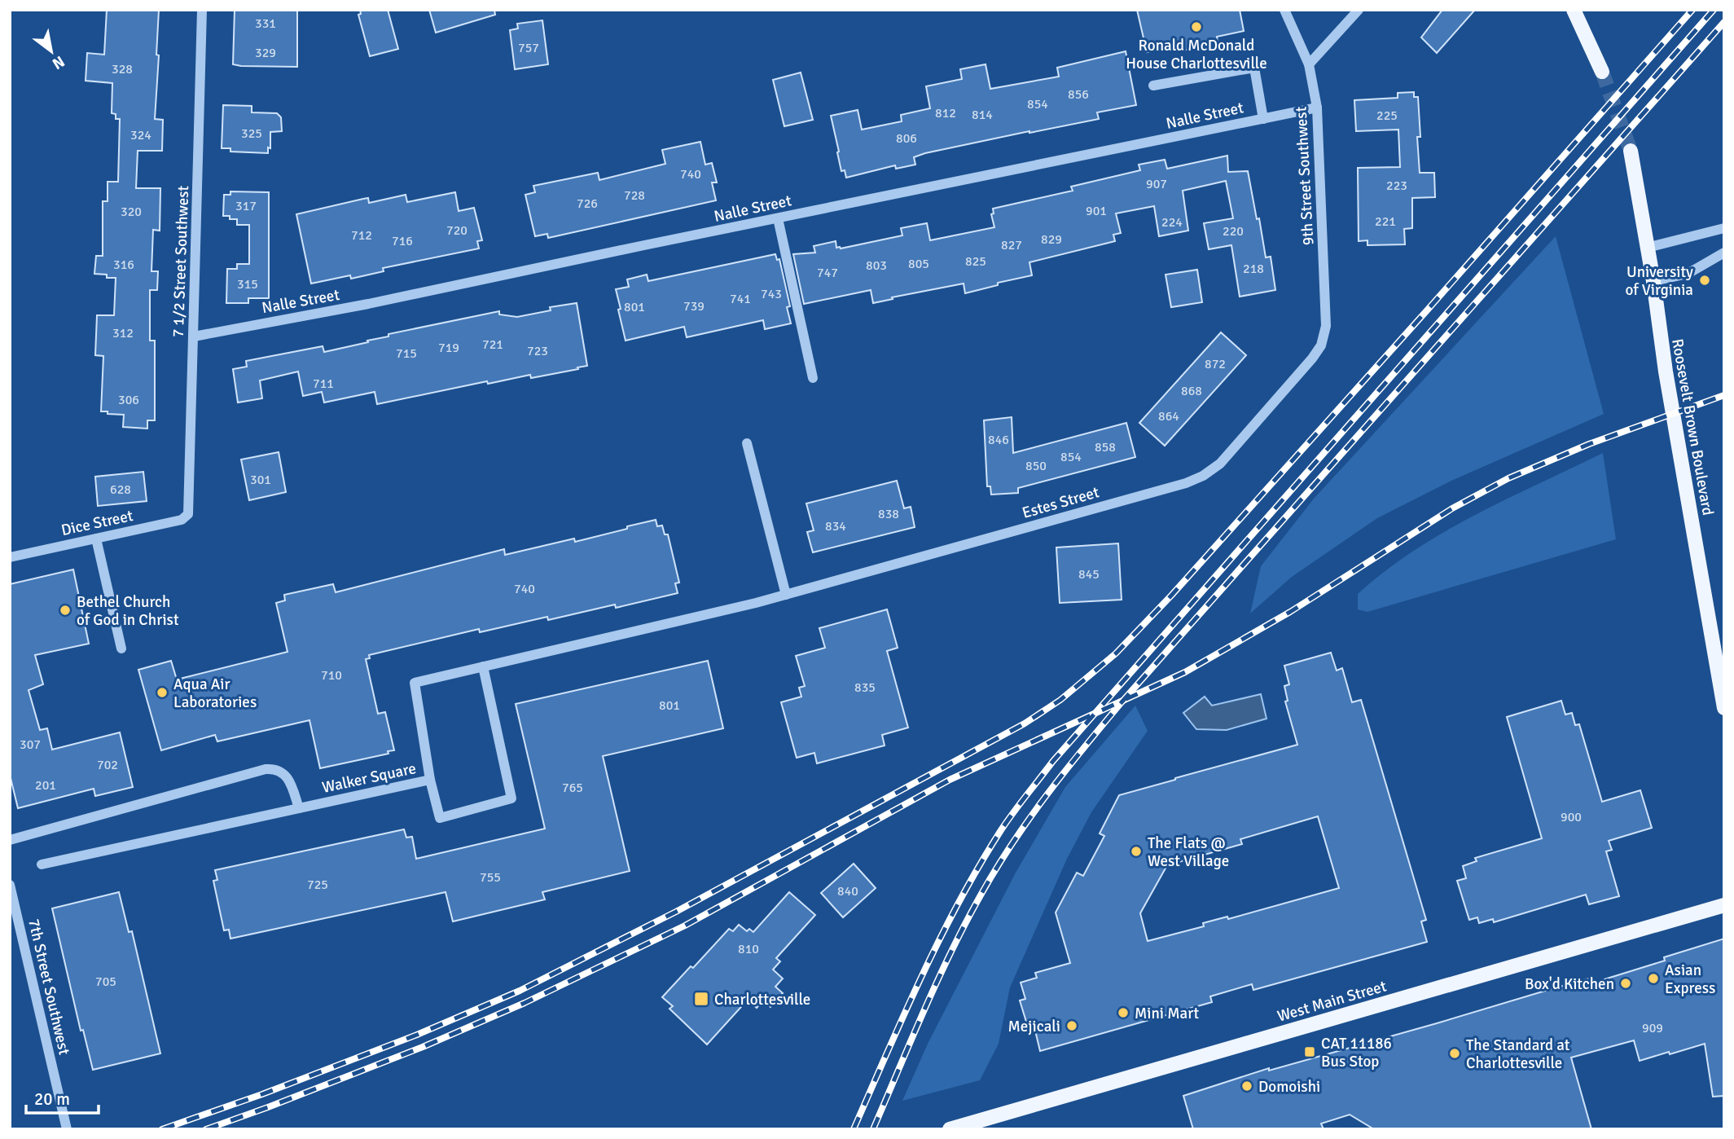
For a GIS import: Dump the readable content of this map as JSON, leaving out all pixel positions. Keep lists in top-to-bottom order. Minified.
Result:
{"streets":{"main road":["Roosevelt Brown Boulevard","West Main Street"],"street":["Nalle Street","9th Street Southwest","7 1/2 Street Southwest","Estes Street","Dice Street","Walker Square","7th Street Southwest"]},"crossings":[["Nalle Street","9th Street Southwest"],["Nalle Street","7 1/2 Street Southwest"],["9th Street Southwest","Estes Street"],["7 1/2 Street Southwest","Dice Street"],["Estes Street","Walker Square"]],"places":{"other":["Ronald McDonald House Charlottesville","University of Virginia","Bethel Church of God in Christ","Aqua Air Laboratories","The Flats @ West Village","Asian Express","Box'd Kitchen","Mini Mart","Mejicali","The Standard at Charlottesville","Domoishi"],"transit":["Charlottesville","CAT 11186 Bus Stop"]},"house_numbers":["331","757","329","328","856","854","812","814","225","325","324","806","740","907","223","728","726","317","901","320","221","224","720","220","712","829","716","827","825","805","316","803","218","747","315","743","741","739","801","312","721","719","723","715","872","711","868","306","864","846","858","854","850","301","628","838","834","845","740","710","835","801","307","702","201","765","900","755","725","840","810","705","909"],"scale_bar":"20 m","north":"bottom right"}
